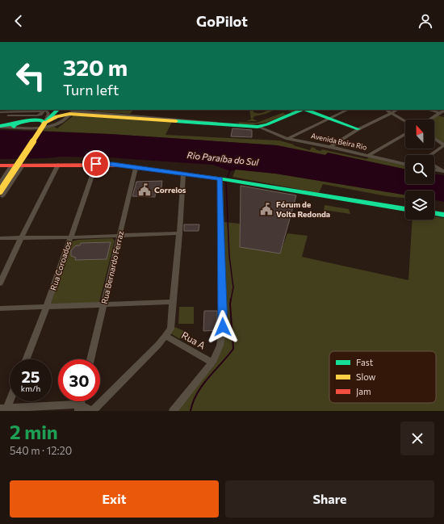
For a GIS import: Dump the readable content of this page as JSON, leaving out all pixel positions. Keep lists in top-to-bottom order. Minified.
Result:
{"streets":{"street":["Avenida Beira Rio","Rua Coroados","Rua Bernardo Ferraz","Rua A"]},"water":["Rio Paraíba do Sul"],"places":{"public building":["Correios","Fórum de Volta Redonda"]},"legend":["Fast","Slow","Jam"],"north":"top","page":{"header":"GoPilot","turn":["320 m","Turn left"],"speed":"25 km/h","limit":"30","heading":["2 min","540 m · 12:20"],"buttons":["Exit","Share"]}}
